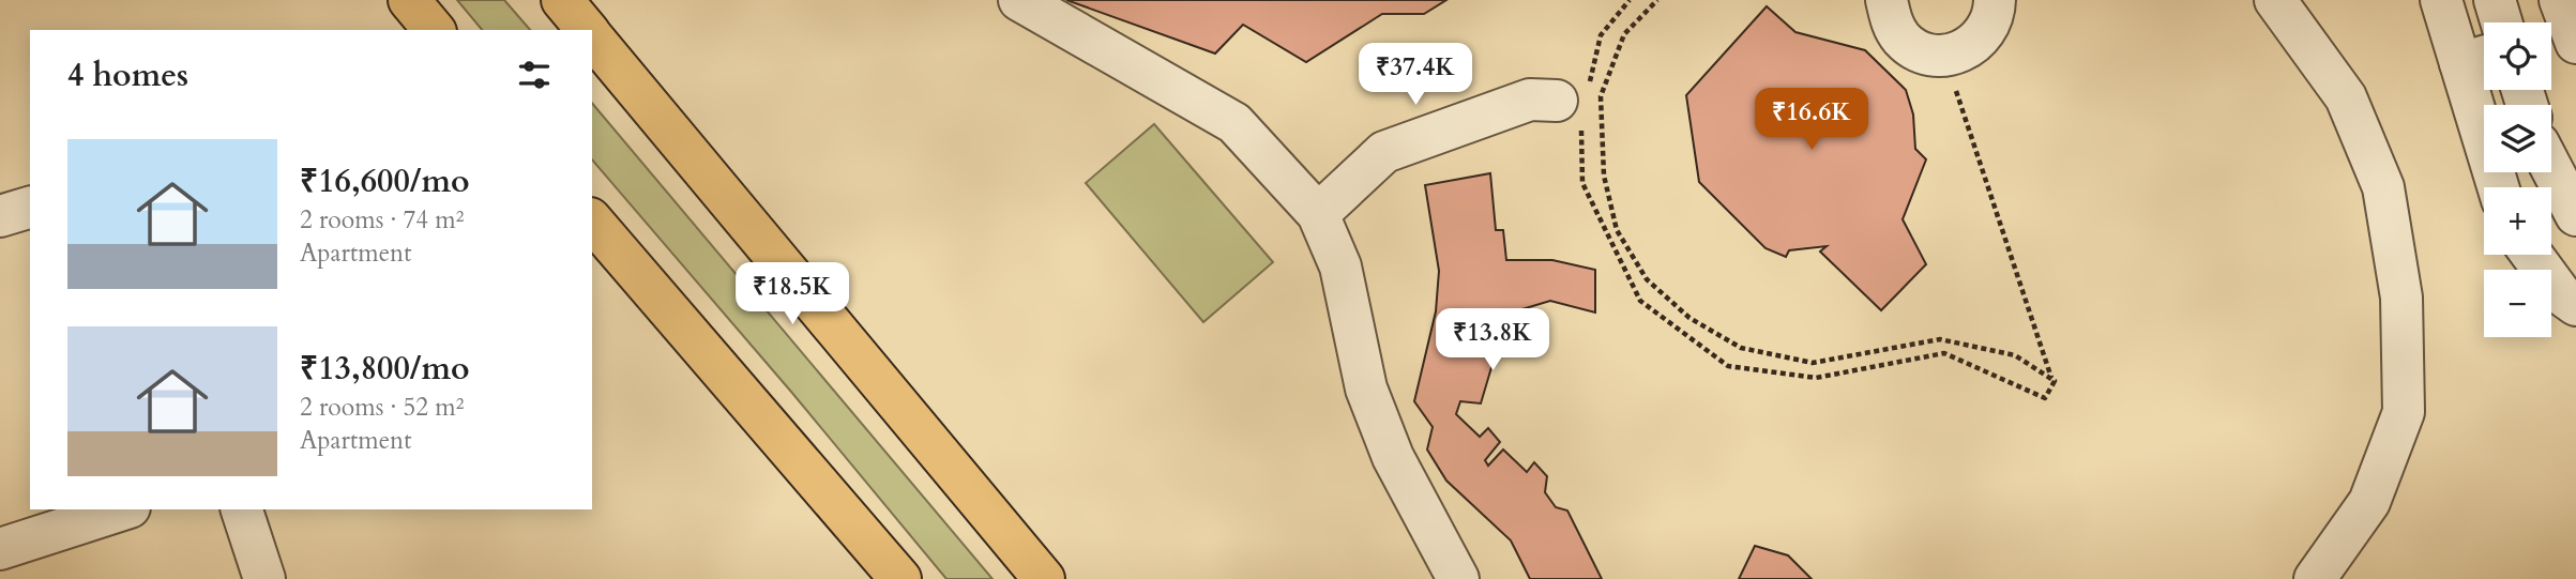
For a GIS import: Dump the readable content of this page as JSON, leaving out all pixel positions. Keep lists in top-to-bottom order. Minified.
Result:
{"page":{"map_buttons":["+","−"],"heading":"4 homes","price":["₹37.4K","₹16.6K","₹18.5K","₹13.8K"],"list":[{"name":"₹16,600/mo","note":"2 rooms · 74 m² · Apartment"},{"name":"₹13,800/mo","note":"2 rooms · 52 m² · Apartment"}]}}
